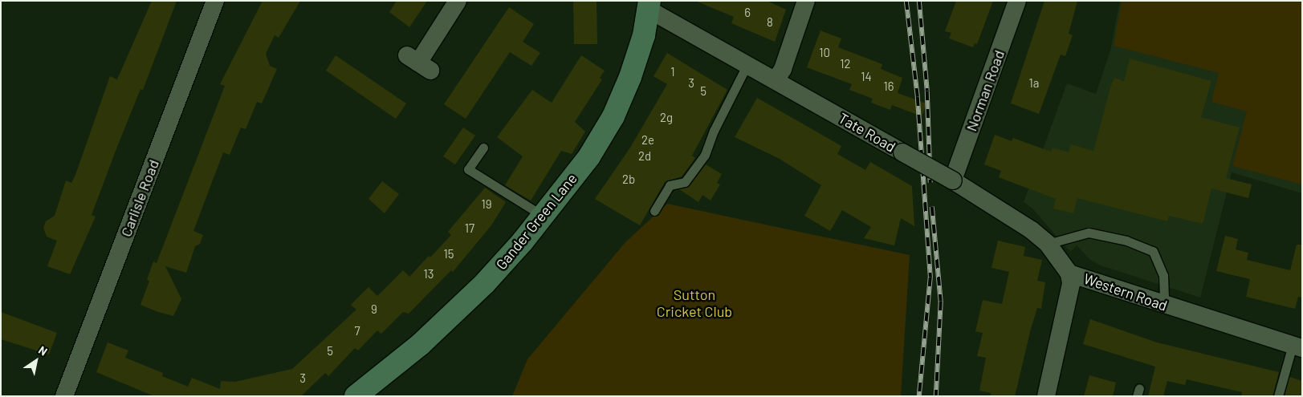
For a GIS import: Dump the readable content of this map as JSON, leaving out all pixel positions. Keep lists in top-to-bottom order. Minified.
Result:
{"streets":{"street":["Norman Road","Tate Road","Carlisle Road","Gander Green Lane","Western Road"]},"crossings":[["Norman Road","Tate Road"],["Tate Road","Gander Green Lane"],["Tate Road","Western Road"]],"parks":["Sutton Cricket Club"],"house_numbers":["6","8","10","12","1","14","3","1a","16","5","2g","2e","2d","2b","19","17","15","13","9","7","5","3"],"north":"top right"}
